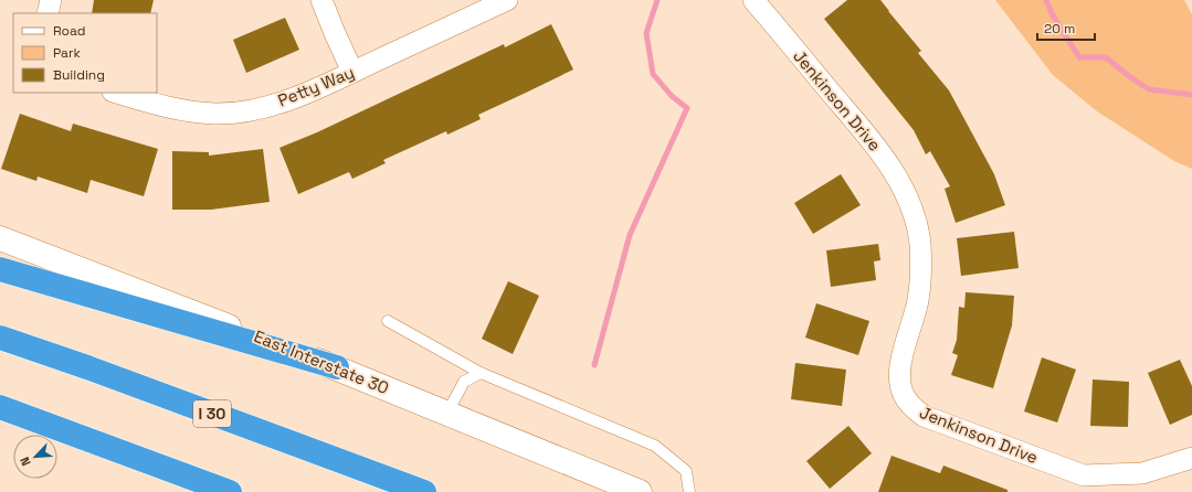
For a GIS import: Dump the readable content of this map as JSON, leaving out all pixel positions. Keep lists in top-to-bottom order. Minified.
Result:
{"streets":{"highway":["I 30"],"main road":["East Interstate 30"],"street":["Petty Way","Jenkinson Drive"]},"legend":["Road","Park","Building"],"scale_bar":"20 m","north":"bottom left"}
